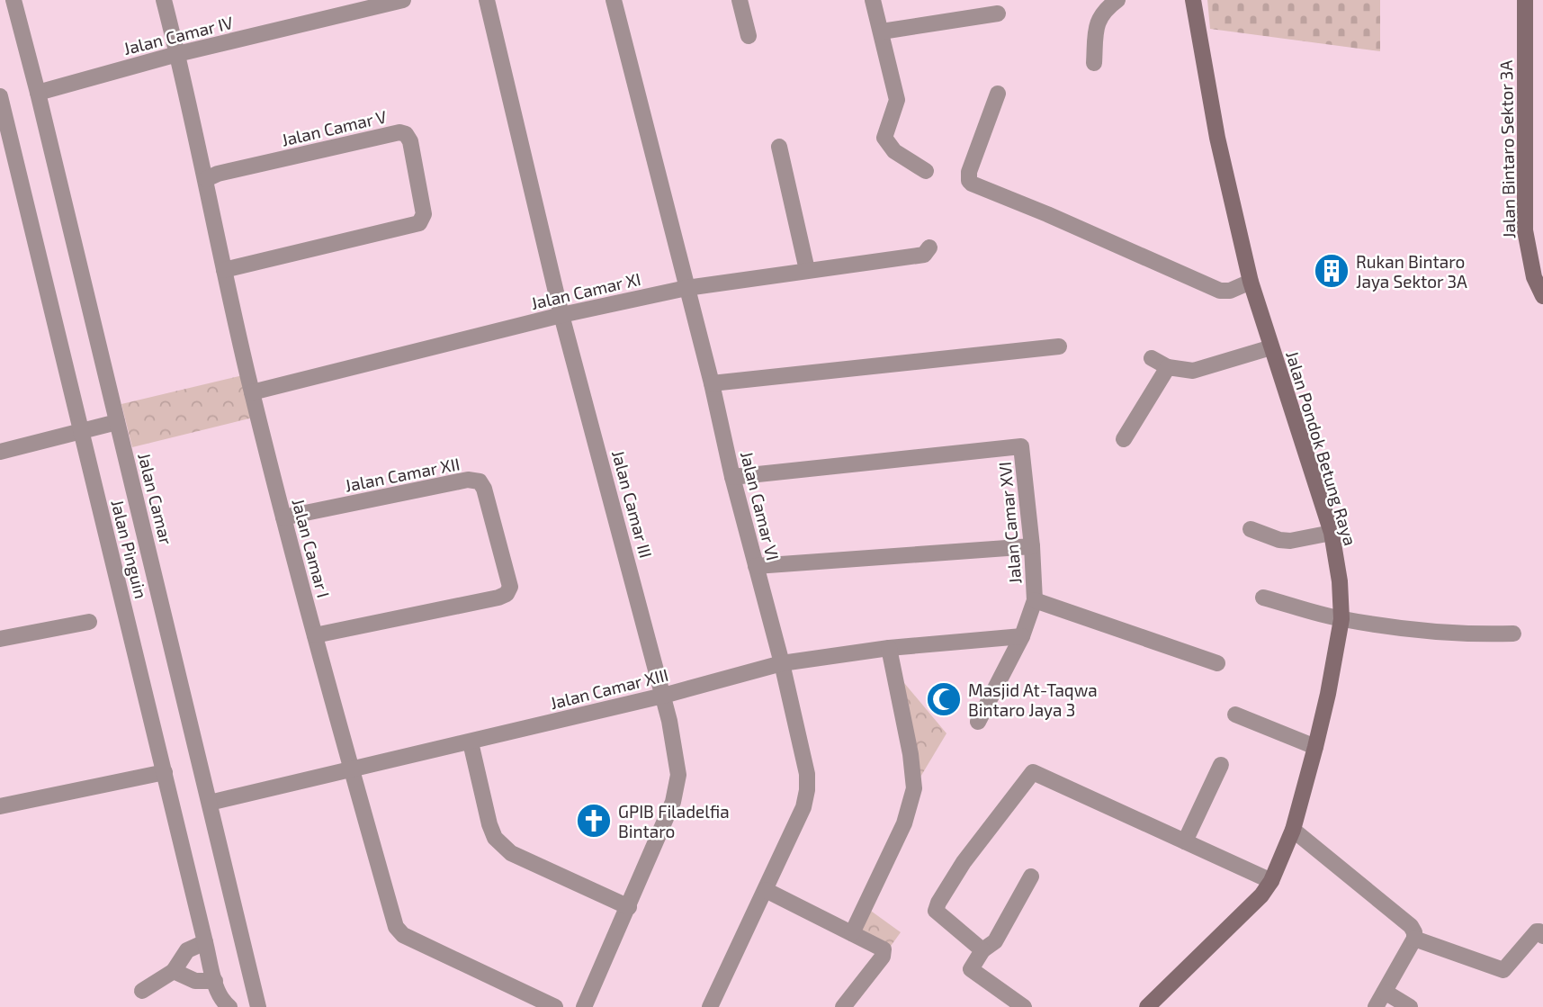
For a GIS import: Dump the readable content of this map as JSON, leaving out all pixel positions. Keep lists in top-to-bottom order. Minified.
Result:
{"streets":{"main road":["Jalan Bintaro Sektor 3A","Jalan Pondok Betung Raya"],"street":["Jalan Camar IV","Jalan Camar V","Jalan Camar XI","Jalan Camar XII","Jalan Camar","Jalan Camar III","Jalan Camar VI","Jalan Camar XVI","Jalan Camar I","Jalan Pinguin","Jalan Camar XIII"]},"crossings":[["Jalan Camar IV","Jalan Camar"],["Jalan Camar IV","Jalan Camar I"],["Jalan Camar V","Jalan Camar I"],["Jalan Camar XI","Jalan Camar III"],["Jalan Camar XI","Jalan Camar VI"],["Jalan Camar XI","Jalan Camar I"],["Jalan Camar XII","Jalan Camar I"],["Jalan Camar","Jalan Camar XIII"],["Jalan Camar III","Jalan Camar XIII"],["Jalan Camar VI","Jalan Camar XVI"],["Jalan Camar VI","Jalan Camar XIII"],["Jalan Camar XVI","Jalan Camar XIII"],["Jalan Camar I","Jalan Camar XIII"]],"places":{"building":["Rukan Bintaro Jaya Sektor 3A"],"mosque":["Masjid At-Taqwa Bintaro Jaya 3"],"church":["GPIB Filadelfia Bintaro"]}}
